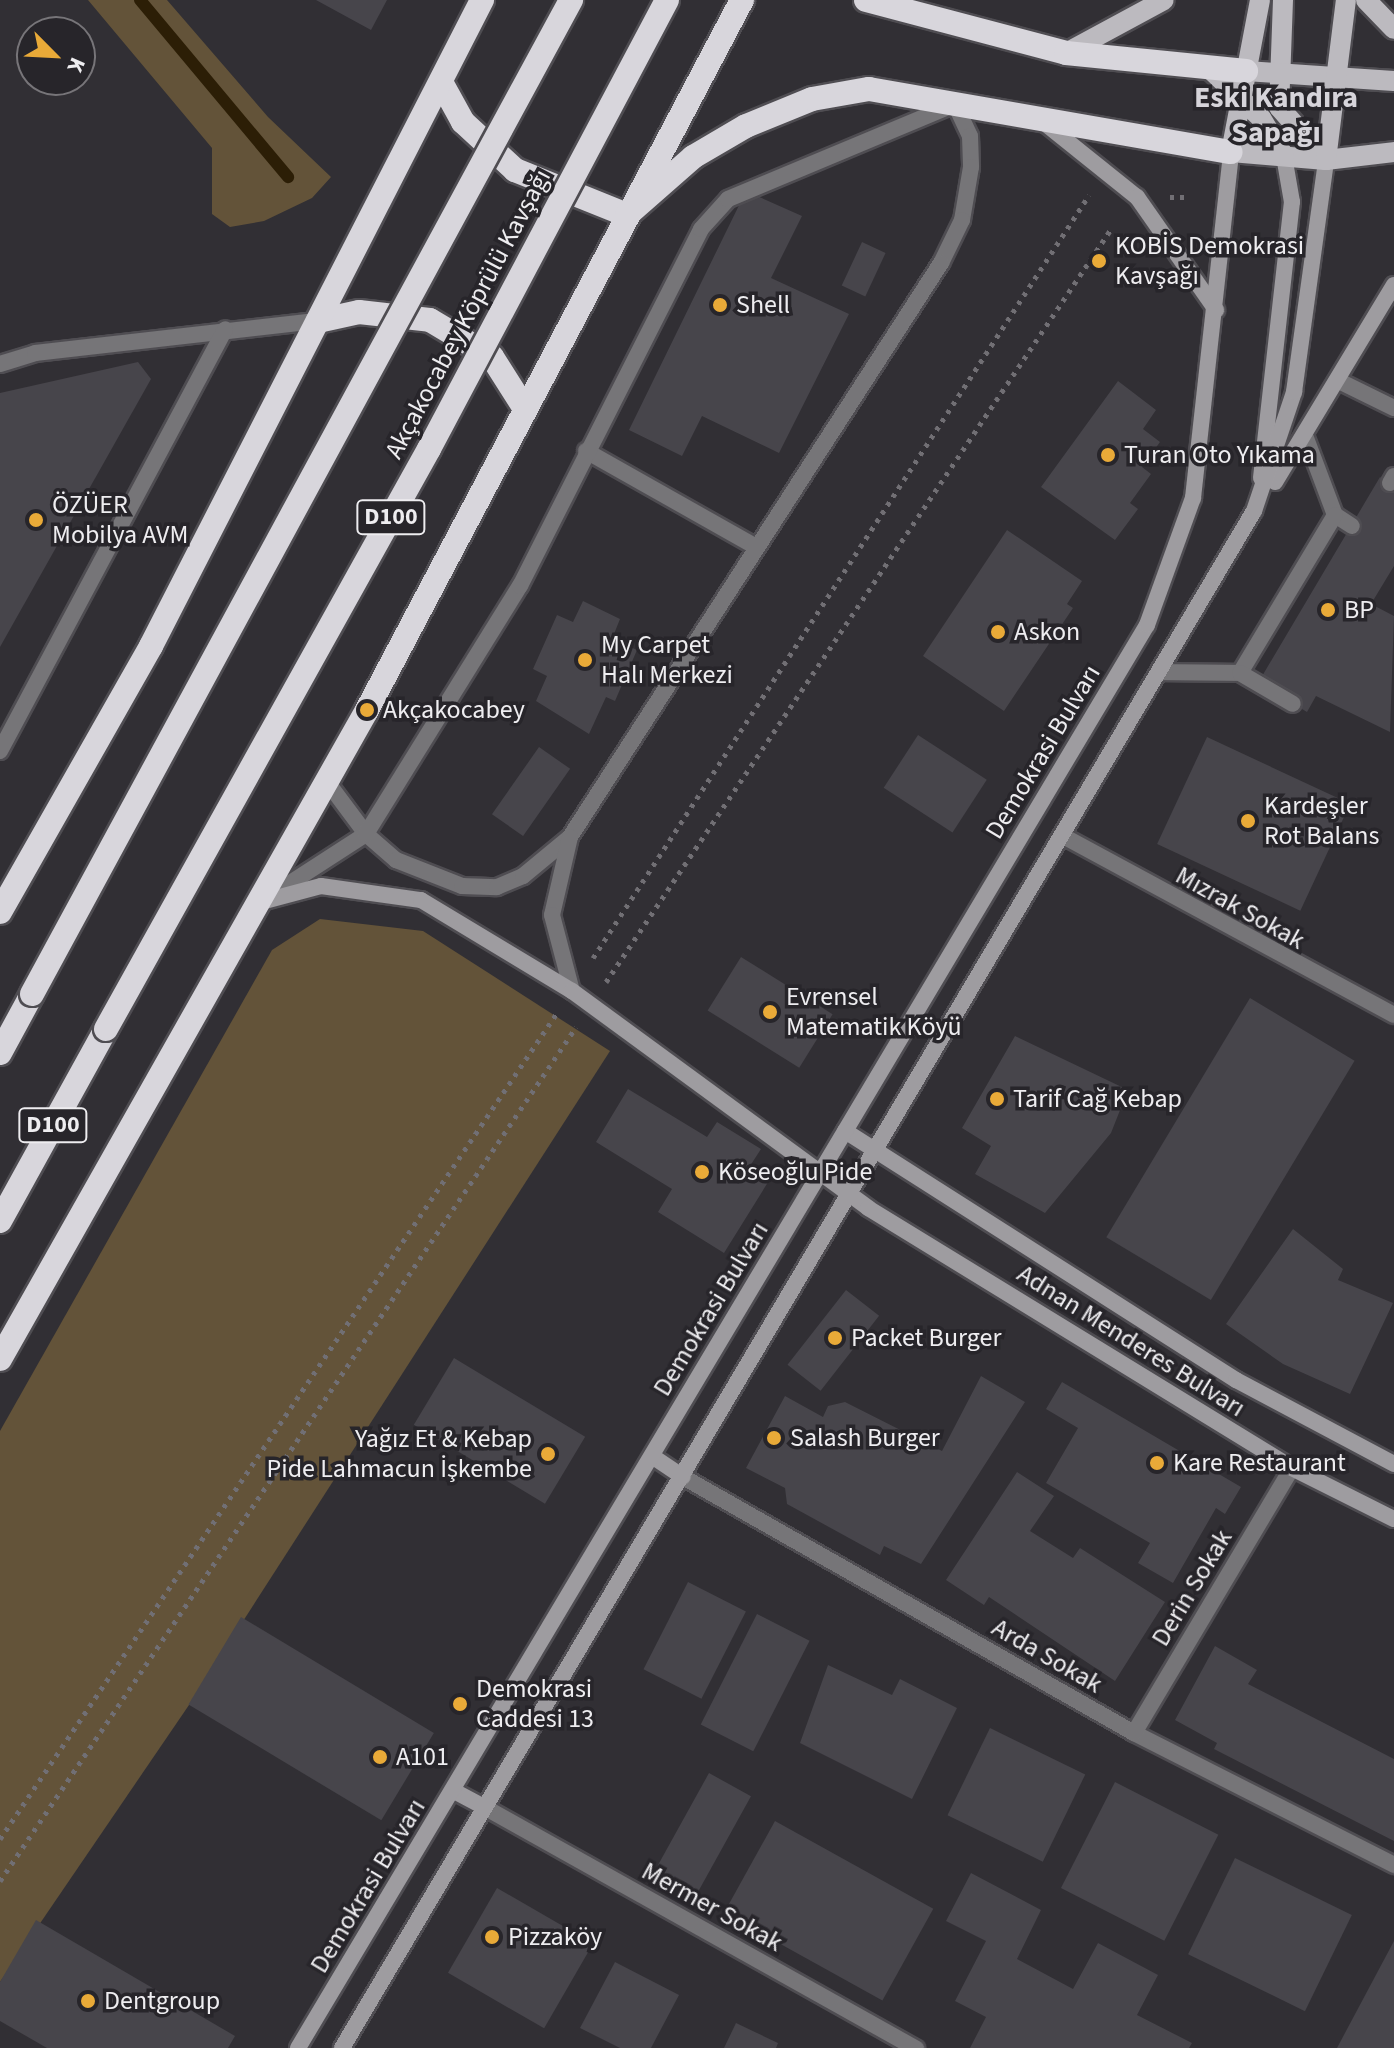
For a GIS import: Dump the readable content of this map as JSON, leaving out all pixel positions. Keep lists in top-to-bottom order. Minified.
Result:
{"streets":{"highway":["Akçakocabey Köprülü Kavşağı","D100"],"main road":["Demokrasi Bulvarı","Adnan Menderes Bulvarı"],"street":["Mızrak Sokak","Derin Sokak","Arda Sokak","Mermer Sokak"]},"crossings":[["Demokrasi Bulvarı","Adnan Menderes Bulvarı"],["Adnan Menderes Bulvarı","Derin Sokak"],["Derin Sokak","Arda Sokak"]],"districts":["Eski Kandıra Sapağı"],"places":["KOBİS Demokrasi Kavşağı","Shell","Turan Oto Yıkama","ÖZÜER Mobilya AVM","BP","Askon","My Carpet Halı Merkezi","Akçakocabey","Kardeşler Rot Balans","Evrensel Matematik Köyü","Tarif Cağ Kebap","Köseoğlu Pide","Packet Burger","Salash Burger","Yağız Et & Kebap Pide Lahmacun İşkembe","Kare Restaurant","Demokrasi Caddesi 13","A101","Pizzaköy","Dentgroup"],"north":"bottom right"}
